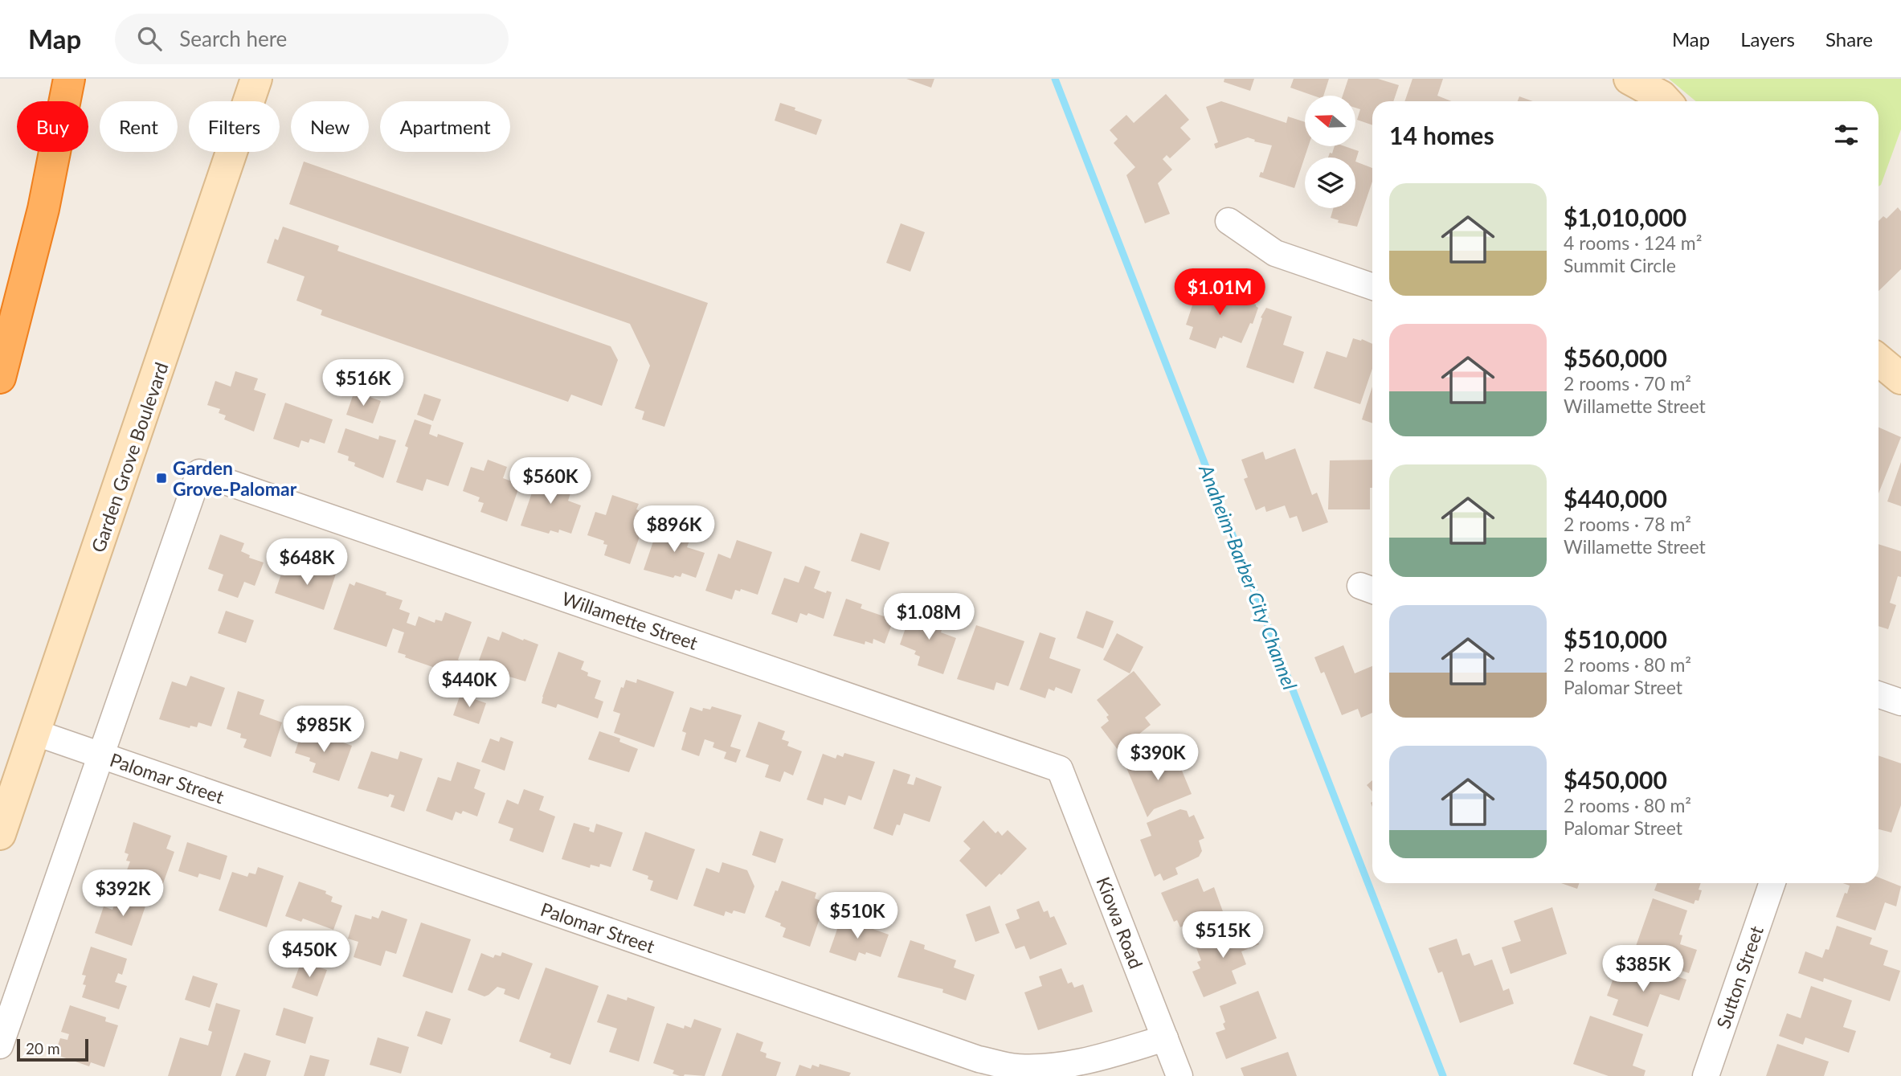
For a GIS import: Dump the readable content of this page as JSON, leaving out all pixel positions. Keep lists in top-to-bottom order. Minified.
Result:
{"streets":{"main road":["Garden Grove Boulevard"],"street":["Willamette Street","Palomar Street","Kiowa Road","Sutton Street"]},"crossings":[["Garden Grove Boulevard","Palomar Street"],["Willamette Street","Palomar Street"],["Willamette Street","Kiowa Road"],["Palomar Street","Kiowa Road"]],"water":["Anaheim-Barber City Channel"],"places":{"transit":["Garden Grove-Palomar"]},"scale_bar":"20 m","north":"left","page":{"header":"Map","search":"Search here","nav":["Map","Layers","Share"],"chip":["Buy","Rent","Filters","New","Apartment"],"heading":"14 homes","list":[{"name":"$1,010,000","note":"4 rooms · 124 m² · Summit Circle"},{"name":"$560,000","note":"2 rooms · 70 m² · Willamette Street"},{"name":"$440,000","note":"2 rooms · 78 m² · Willamette Street"},{"name":"$510,000","note":"2 rooms · 80 m² · Palomar Street"},{"name":"$450,000","note":"2 rooms · 80 m² · Palomar Street"}],"price":["$1.01M","$516K","$560K","$896K","$648K","$1.08M","$440K","$985K","$390K","$392K","$510K","$515K","$450K","$385K"],"scale":"20 m"}}
